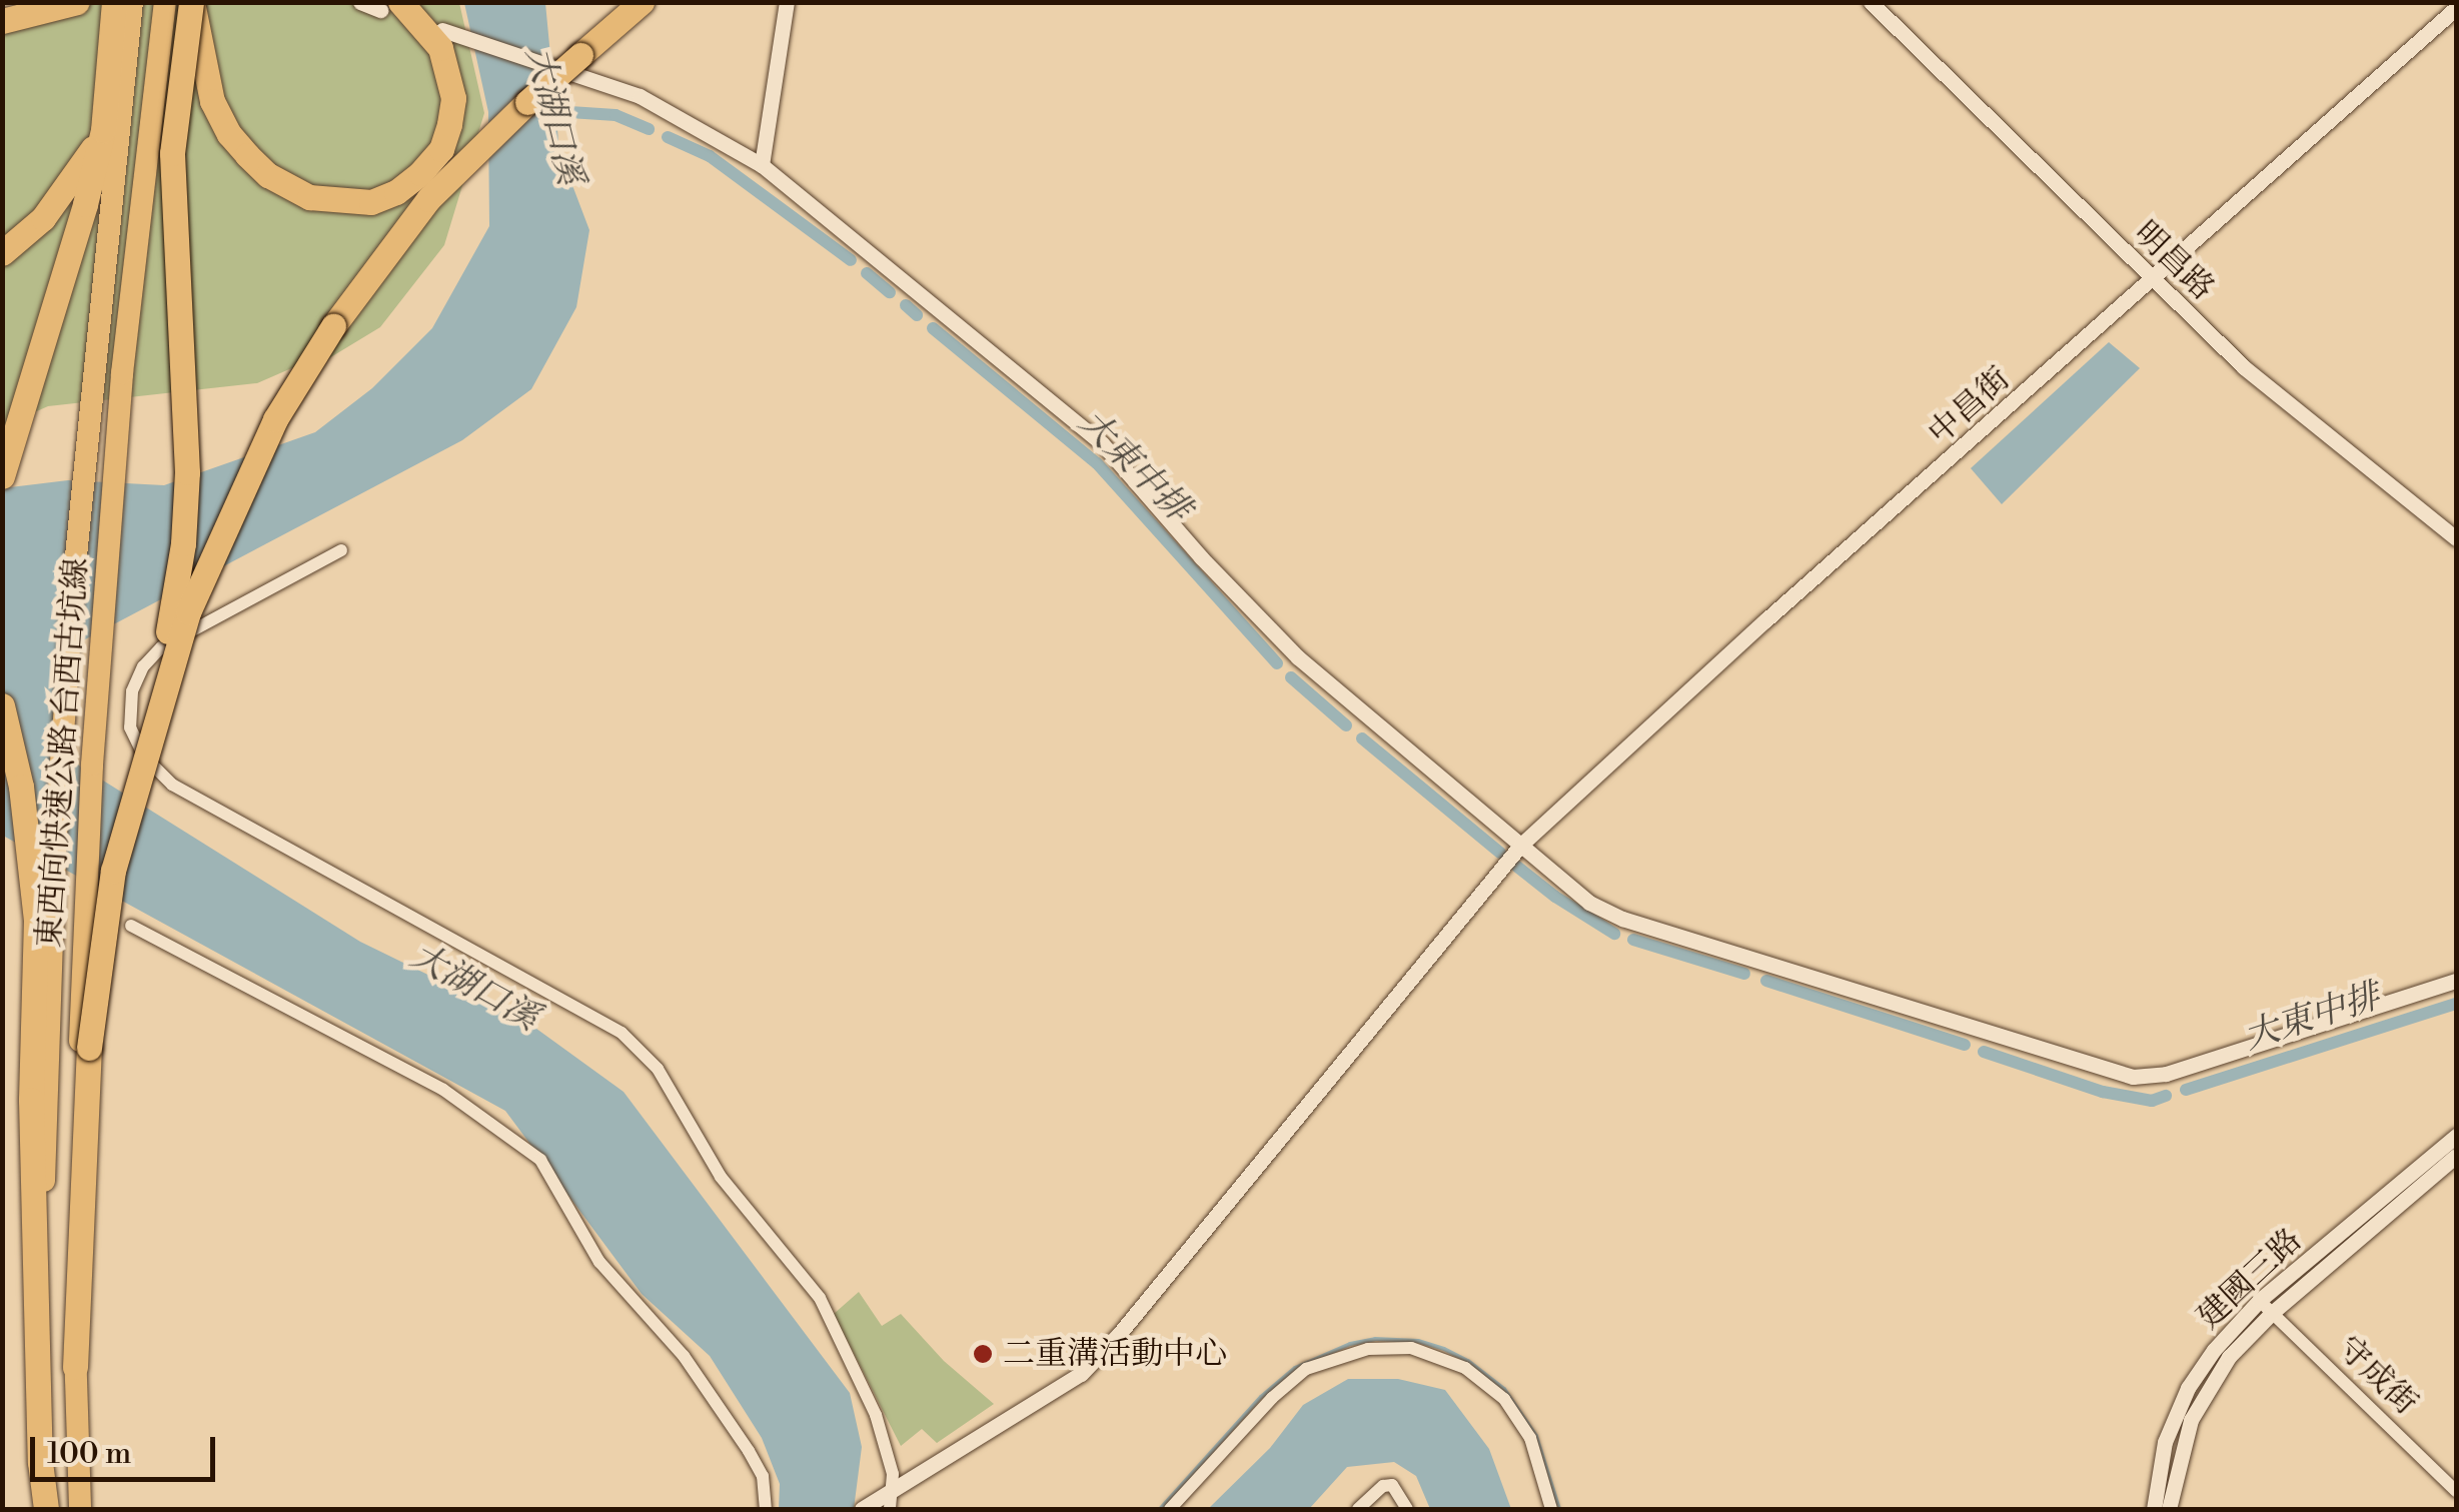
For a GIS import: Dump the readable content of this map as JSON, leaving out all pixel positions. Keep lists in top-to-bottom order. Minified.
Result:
{"streets":{"highway":["東西向快速公路 台西古坑線"],"street":["明昌路","中昌街","建國三路","守成街"]},"crossings":[["明昌路","中昌街"],["建國三路","守成街"]],"water":["大湖口溪","大東中排"],"places":["二重溝活動中心"],"scale_bar":"100 m"}
